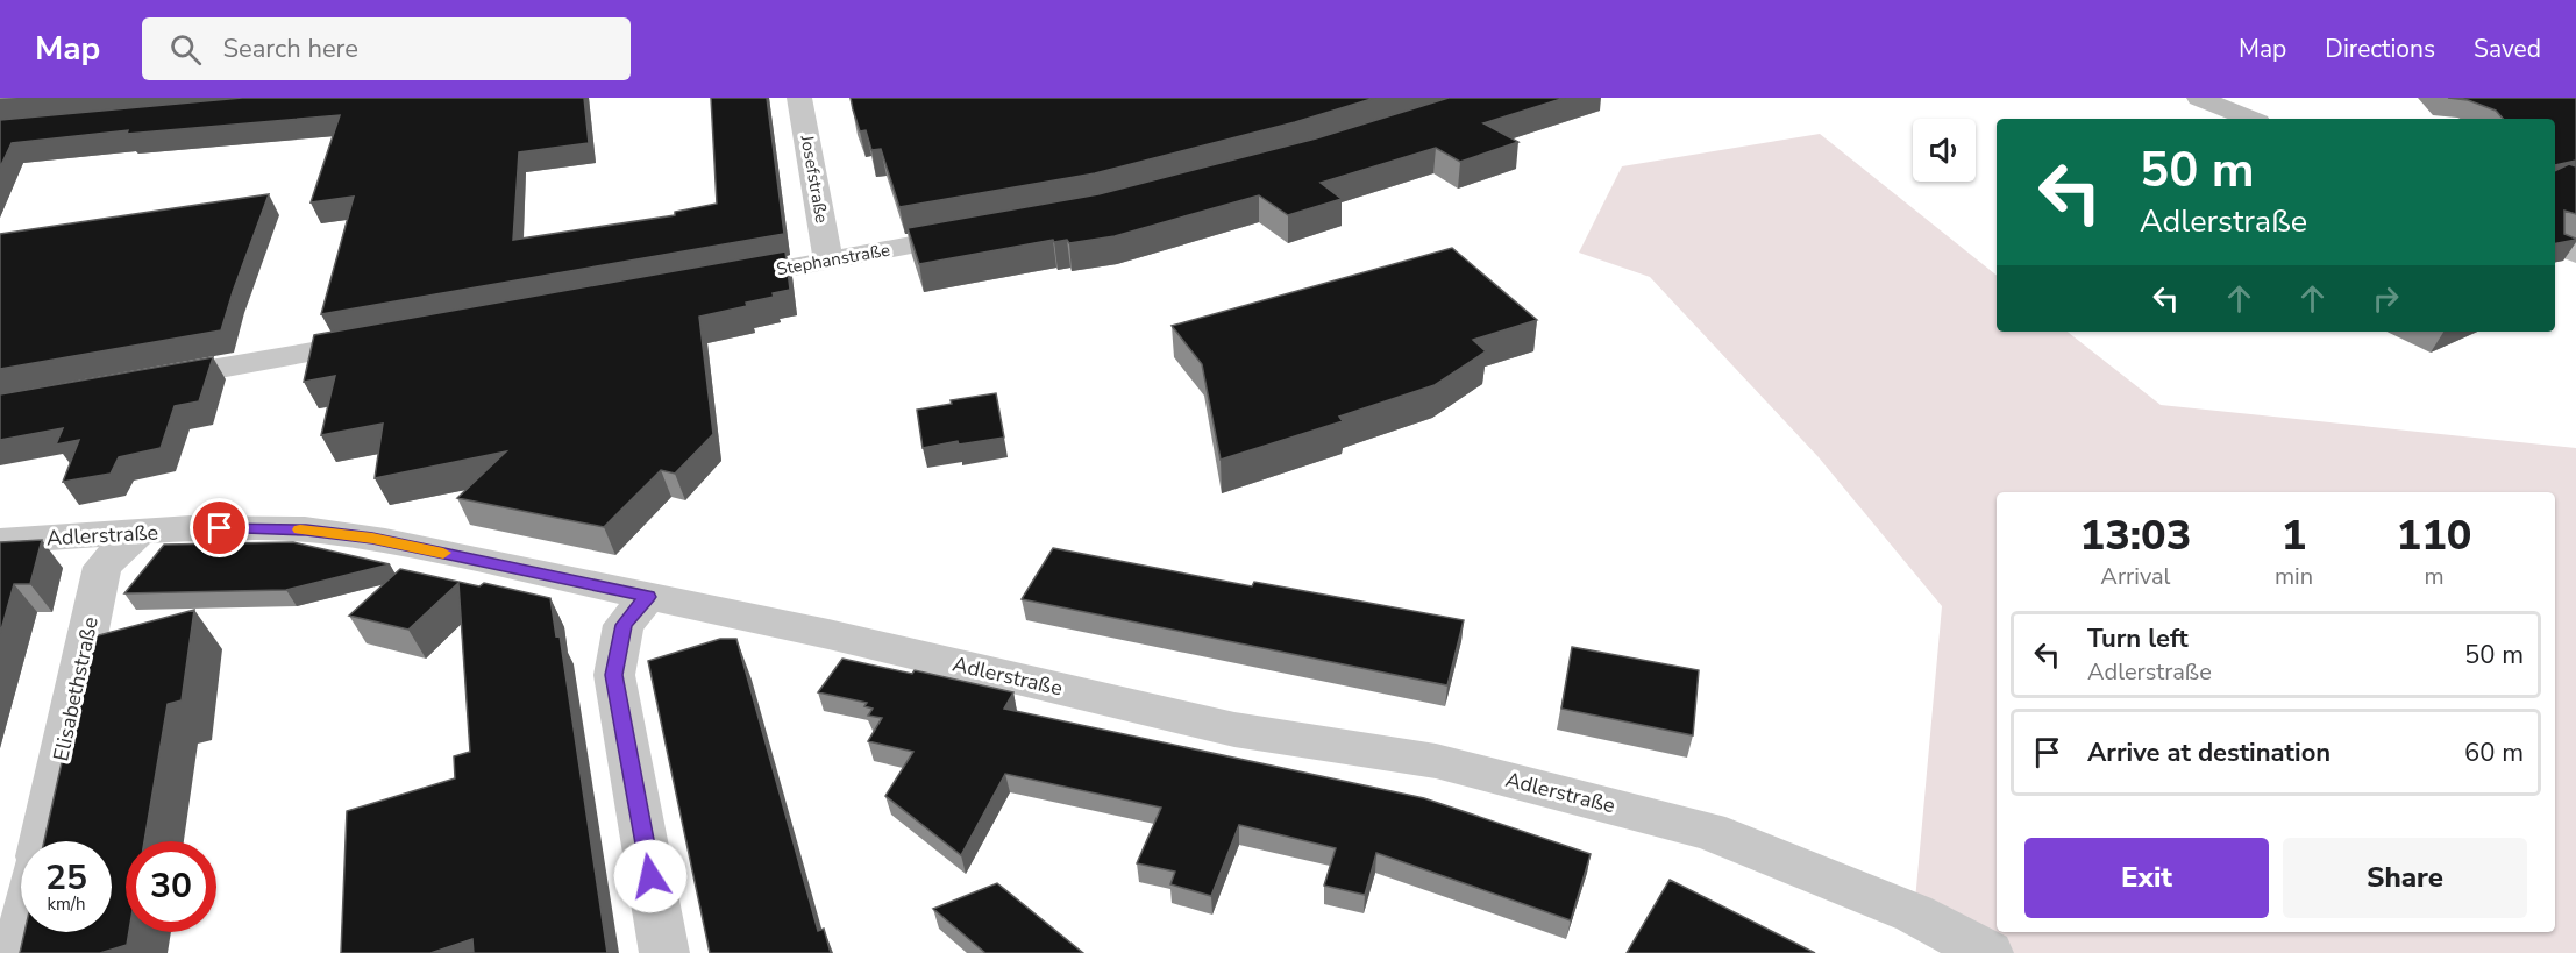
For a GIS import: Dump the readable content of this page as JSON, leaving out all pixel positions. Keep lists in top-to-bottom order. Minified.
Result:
{"streets":{"street":["Josefstraße","Stephanstraße","Adlerstraße","Elisabethstraße"]},"crossings":[["Josefstraße","Stephanstraße"],["Adlerstraße","Elisabethstraße"]],"page":{"header":"Map","search":"Search here","nav":["Map","Directions","Saved"],"turn":["50 m","Adlerstraße"],"eta":["13:03","Arrival","1","min","110","m"],"list":[{"name":"Turn left","note":"Adlerstraße","value":"50 m"},{"name":"Arrive at destination","value":"60 m"}],"buttons":["Exit","Share"],"speed":"25 km/h","limit":"30"}}
